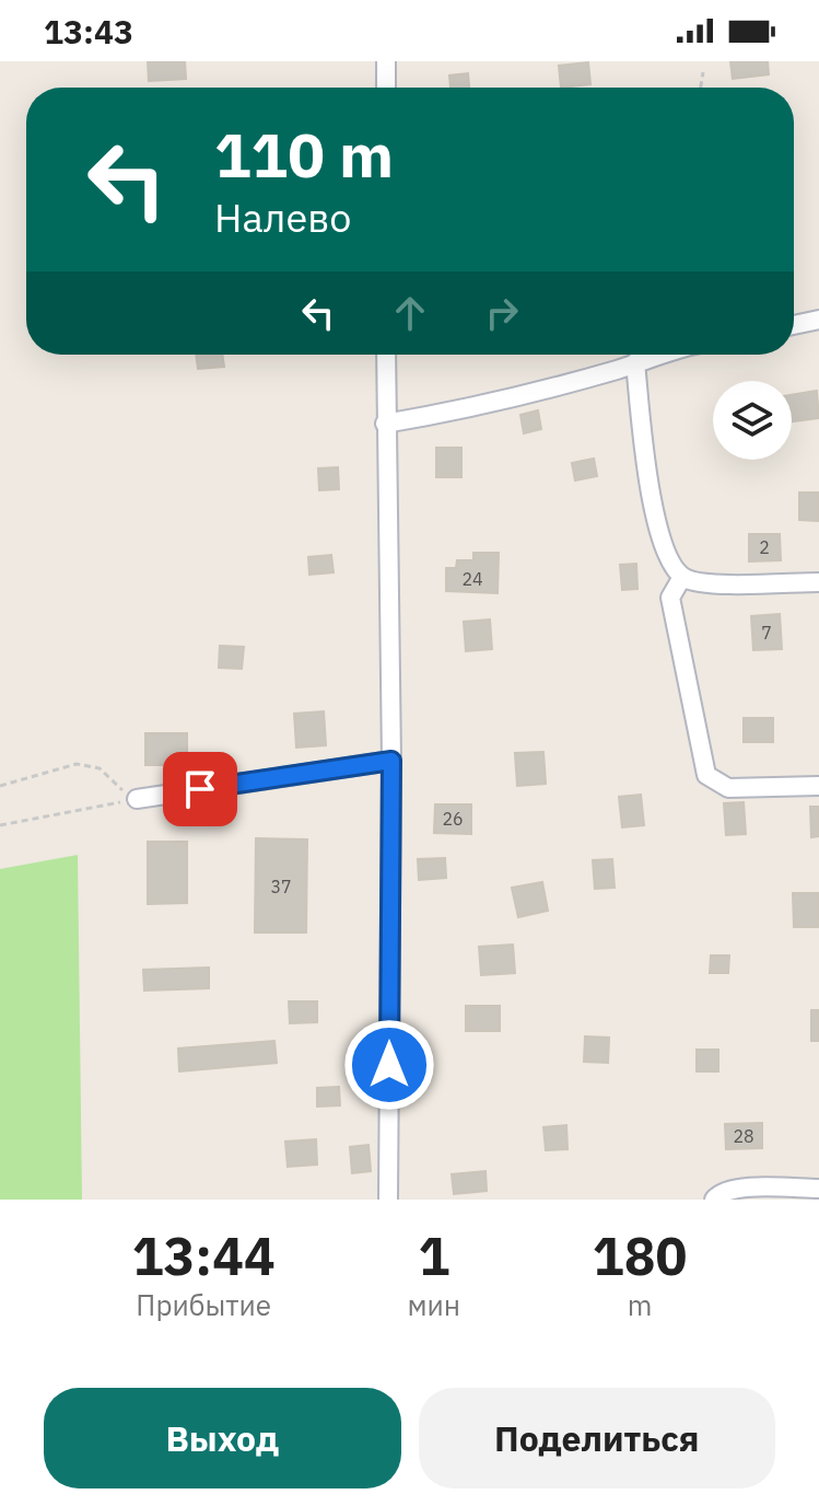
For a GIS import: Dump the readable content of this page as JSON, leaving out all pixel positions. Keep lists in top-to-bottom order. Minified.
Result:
{"house_numbers":["2","24","7","26","37","28"],"page":{"status":"13:43","turn":["110 m","Налево"],"eta":["13:44","Прибытие","1","мин","180","m"],"buttons":["Выход","Поделиться"]}}
